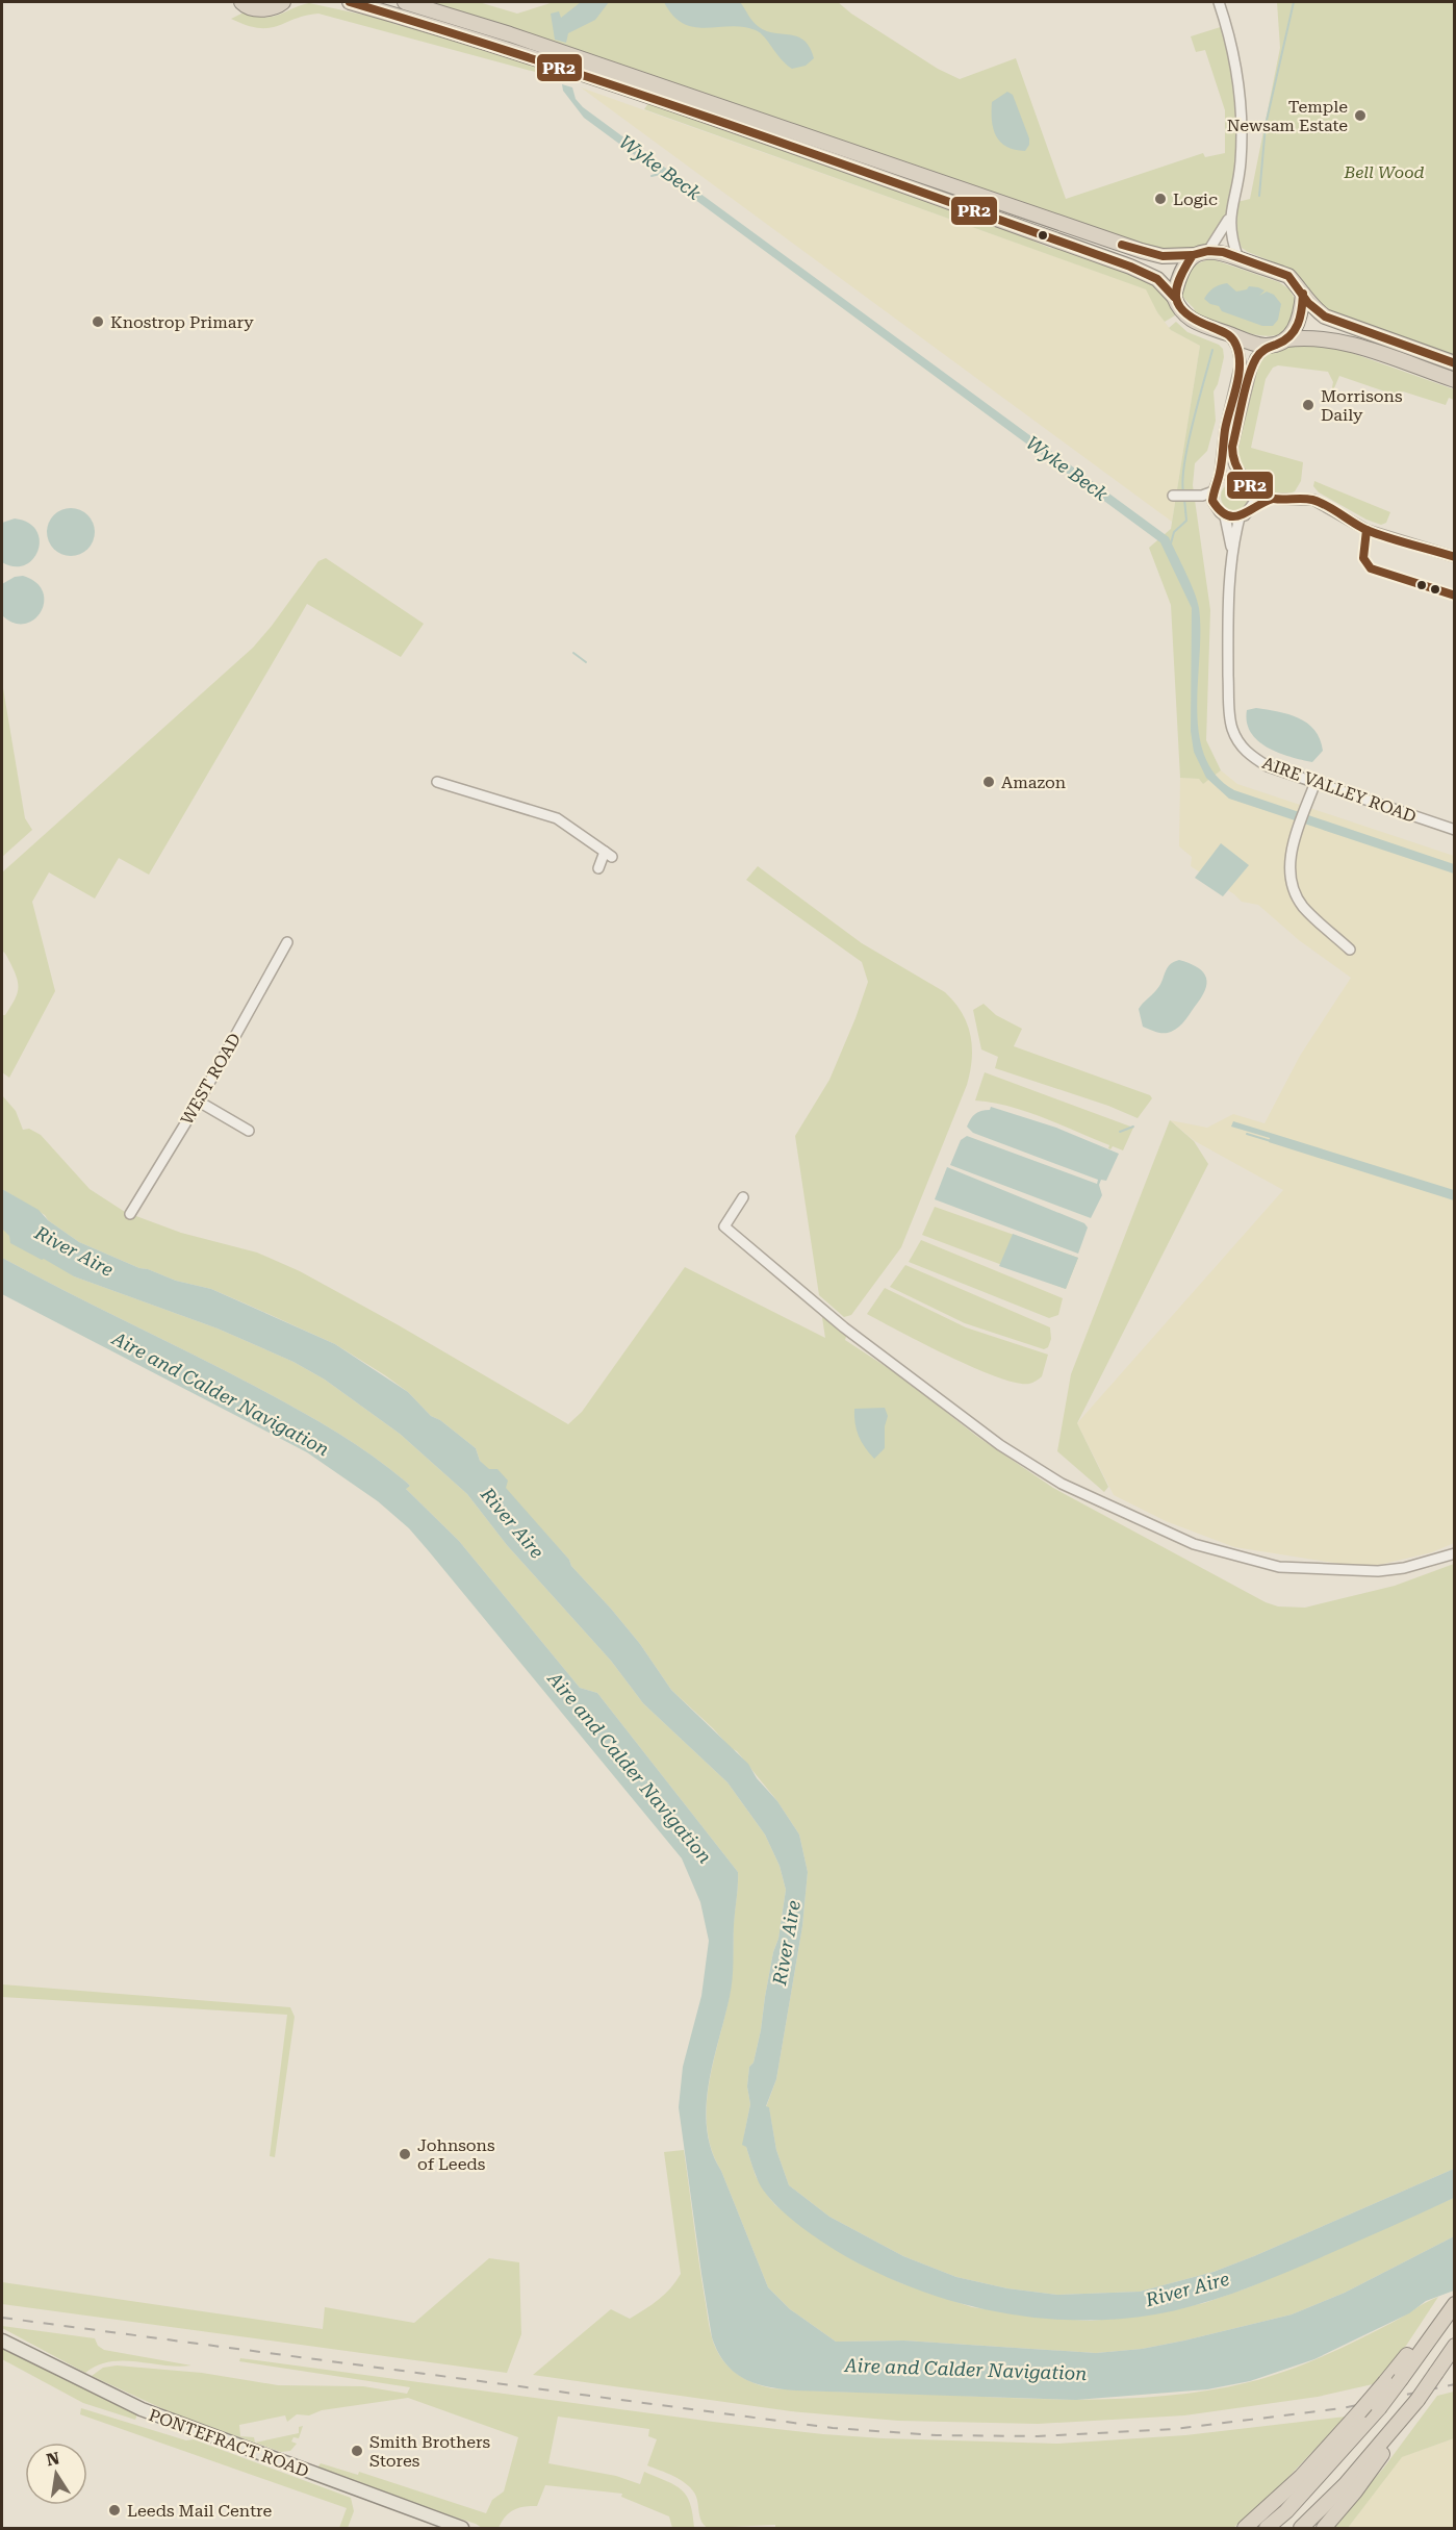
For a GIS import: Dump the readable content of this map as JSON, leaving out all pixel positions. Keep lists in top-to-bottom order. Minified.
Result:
{"streets":{"main road":["PONTEFRACT ROAD"],"street":["AIRE VALLEY ROAD","WEST ROAD"]},"water":["Wyke Beck","River Aire","Aire and Calder Navigation"],"parks":["Bell Wood"],"places":["Temple Newsam Estate","Logic","Knostrop Primary","Morrisons Daily","Amazon","Johnsons of Leeds","Smith Brothers Stores","Leeds Mail Centre"],"lines":["transit line PR2"],"north":"top"}
